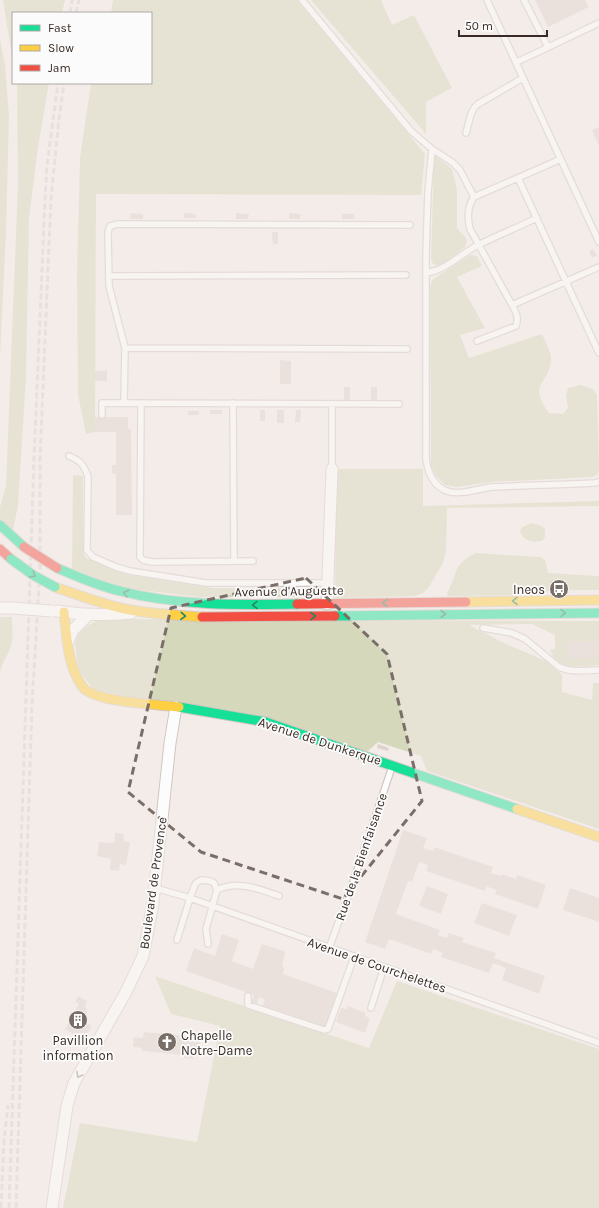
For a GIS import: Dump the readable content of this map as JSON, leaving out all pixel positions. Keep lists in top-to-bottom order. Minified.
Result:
{"streets":{"main road":["Avenue d'Auguette","Avenue de Dunkerque"],"street":["Boulevard de Provence"],"lane":["Rue de la Bienfaisance","Avenue de Courchelettes"]},"crossings":[["Avenue de Dunkerque","Rue de la Bienfaisance"],["Avenue de Dunkerque","Boulevard de Provence"],["Rue de la Bienfaisance","Avenue de Courchelettes"],["Boulevard de Provence","Avenue de Courchelettes"]],"one_way":["Boulevard de Provence"],"places":{"bus stop":["Ineos"],"building":["Pavillion information"],"church":["Chapelle Notre-Dame"]},"legend":["Fast","Slow","Jam"],"scale_bar":"50 m"}
